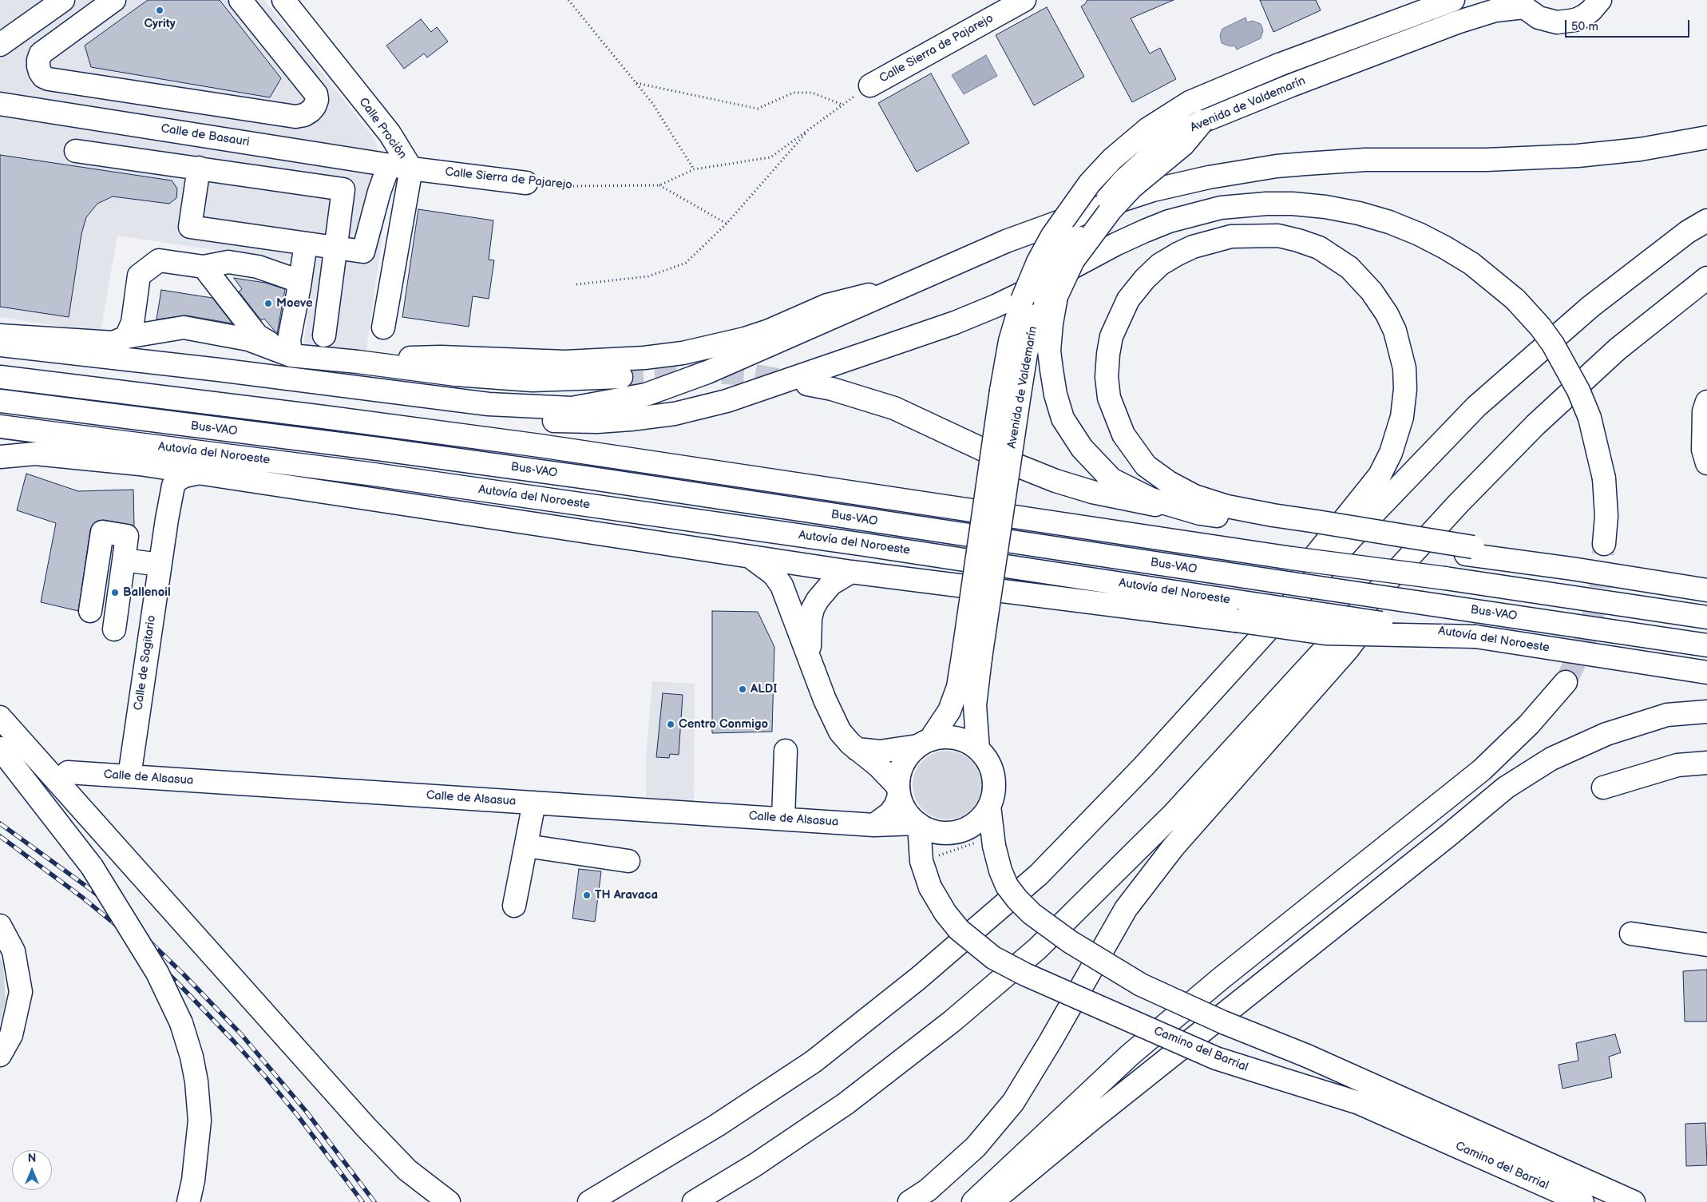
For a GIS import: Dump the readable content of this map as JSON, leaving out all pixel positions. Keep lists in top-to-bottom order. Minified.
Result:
{"streets":{"main road":["Calle Sierra de Pajarejo","Avenida de Valdemarín","Calle Proción","Calle de Basauri","Bus-VAO","Autovía del Noroeste","Calle de Sagitario","Calle de Alsasua","Camino del Barrial"]},"crossings":[["Calle Sierra de Pajarejo","Calle Proción"],["Calle Sierra de Pajarejo","Calle de Basauri"],["Avenida de Valdemarín","Calle de Alsasua"],["Avenida de Valdemarín","Camino del Barrial"],["Calle Proción","Calle de Basauri"],["Calle de Sagitario","Calle de Alsasua"],["Calle de Alsasua","Camino del Barrial"]],"places":["Cyrity","Moeve","Ballenoil","ALDI","Centro Conmigo","TH Aravaca"],"scale_bar":"50 m","north":"top"}
